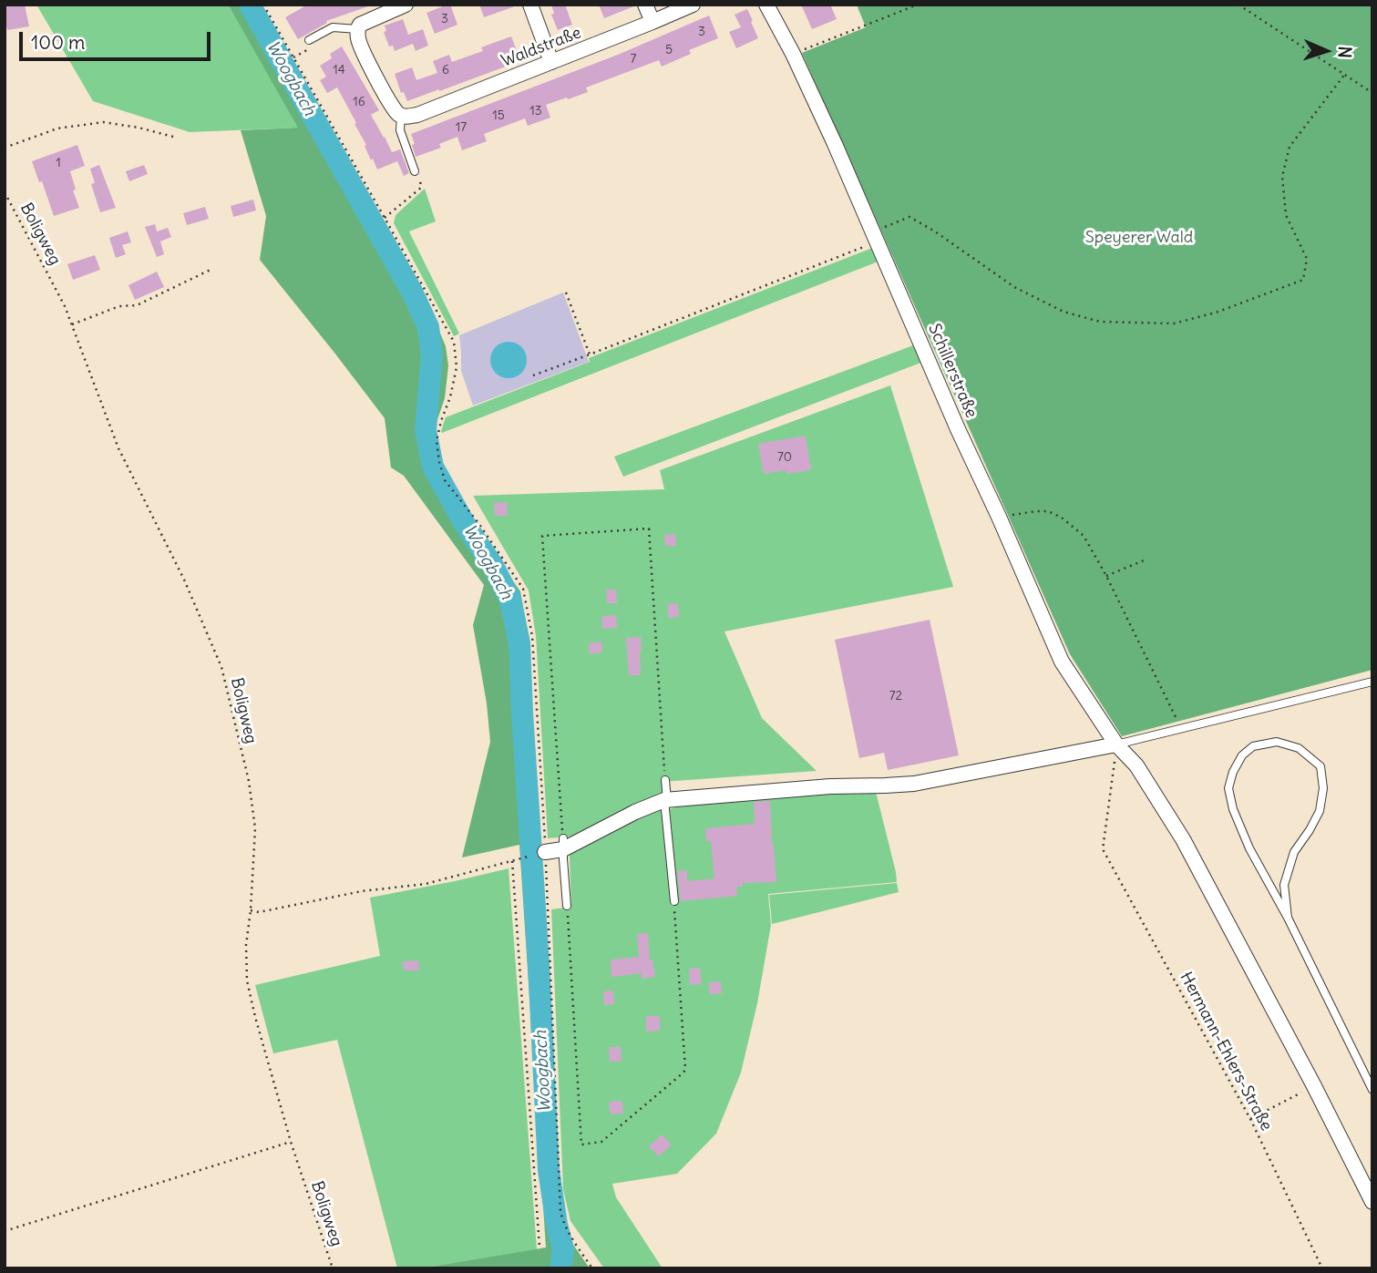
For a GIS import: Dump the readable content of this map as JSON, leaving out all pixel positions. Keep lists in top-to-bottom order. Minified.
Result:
{"streets":{"street":["Waldstraße","Schillerstraße"],"path":["Boligweg","Hermann-Ehlers-Straße"]},"crossings":[["Schillerstraße","Hermann-Ehlers-Straße"]],"water":["Woogbach"],"parks":["Speyerer Wald"],"house_numbers":["3","3","5","7","14","6","16","13","15","17","1","70","72"],"scale_bar":"100 m","north":"right"}
